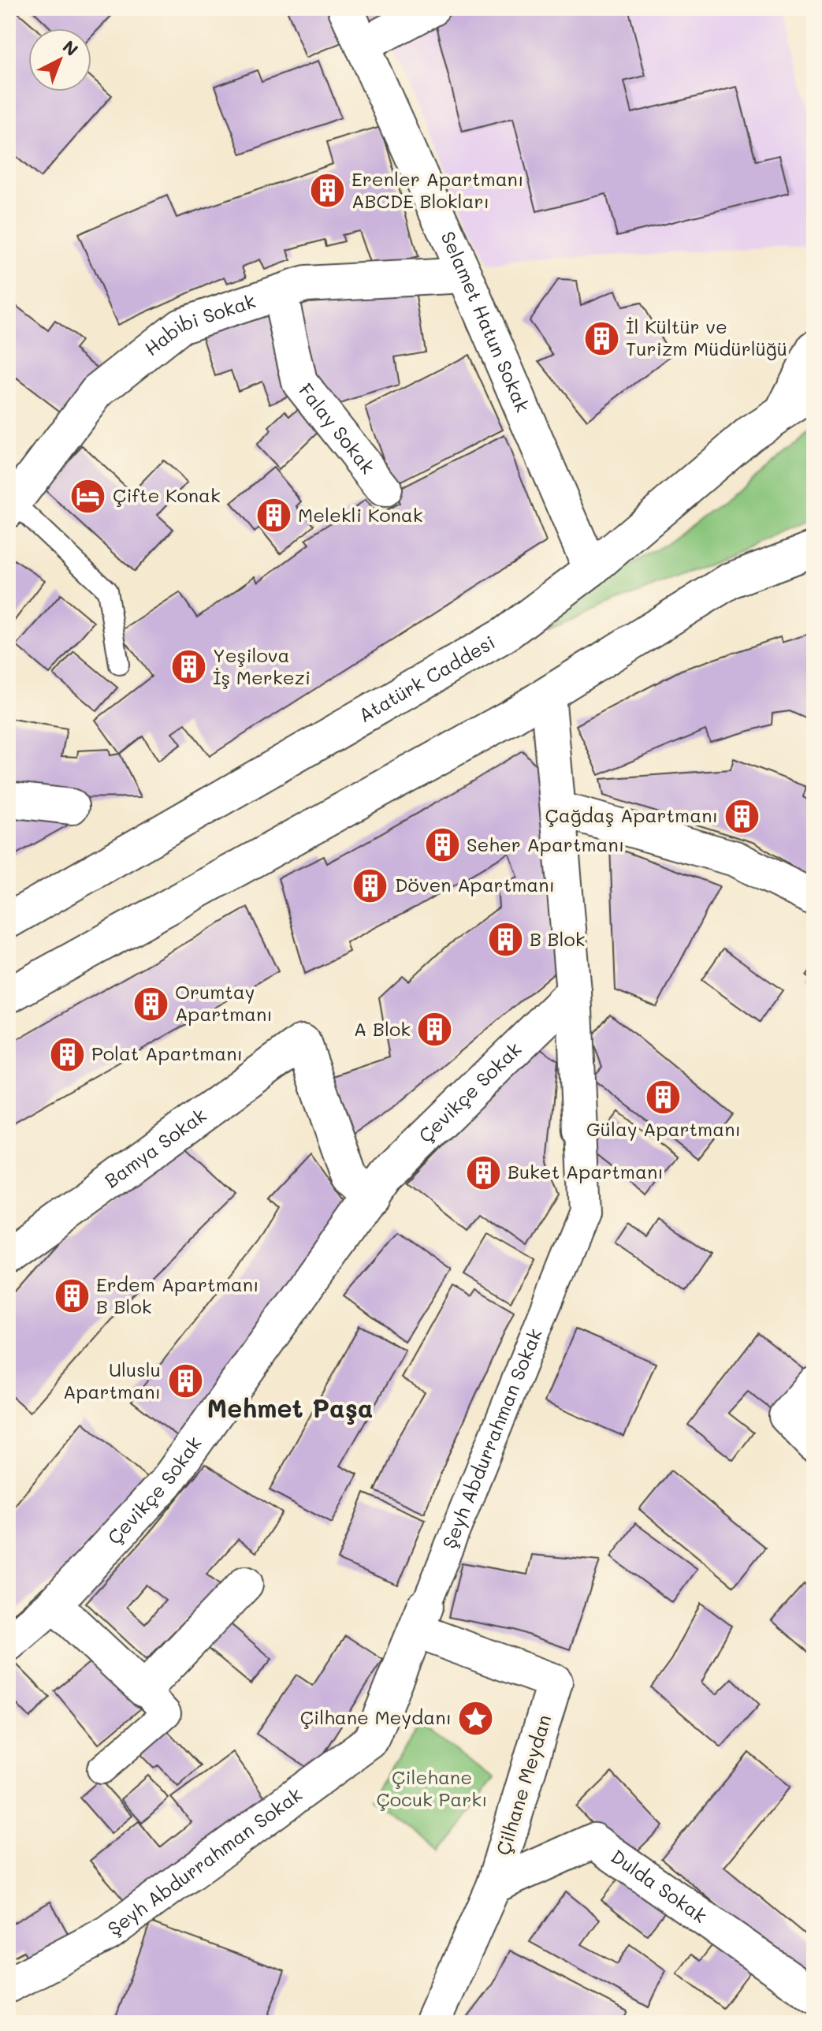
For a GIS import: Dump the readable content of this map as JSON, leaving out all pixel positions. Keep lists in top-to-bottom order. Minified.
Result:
{"streets":{"street":["Selamet Hatun Sokak","Habibi Sokak","Falay Sokak","Atatürk Caddesi","Çevikçe Sokak","Bamya Sokak","Şeyh Abdurrahman Sokak","Çilhane Meydan","Dulda Sokak"]},"crossings":[["Selamet Hatun Sokak","Habibi Sokak"],["Selamet Hatun Sokak","Atatürk Caddesi"],["Habibi Sokak","Falay Sokak"],["Çevikçe Sokak","Bamya Sokak"],["Çevikçe Sokak","Şeyh Abdurrahman Sokak"],["Şeyh Abdurrahman Sokak","Çilhane Meydan"],["Çilhane Meydan","Dulda Sokak"]],"districts":["Mehmet Paşa"],"parks":["Çilehane Çocuk Parkı"],"places":{"building":["Erenler Apartmanı ABCDE Blokları","İl Kültür ve Turizm Müdürlüğü","Melekli Konak","Yeşilova İş Merkezi","Çağdaş Apartmanı","Seher Apartmanı","Döven Apartmanı","B Blok","Orumtay Apartmanı","A Blok","Polat Apartmanı","Gülay Apartmanı","Buket Apartmanı","Erdem Apartmanı B Blok","Uluslu Apartmanı"],"hotel":["Çifte Konak"],"place":["Çilhane Meydanı"]},"north":"top right"}
